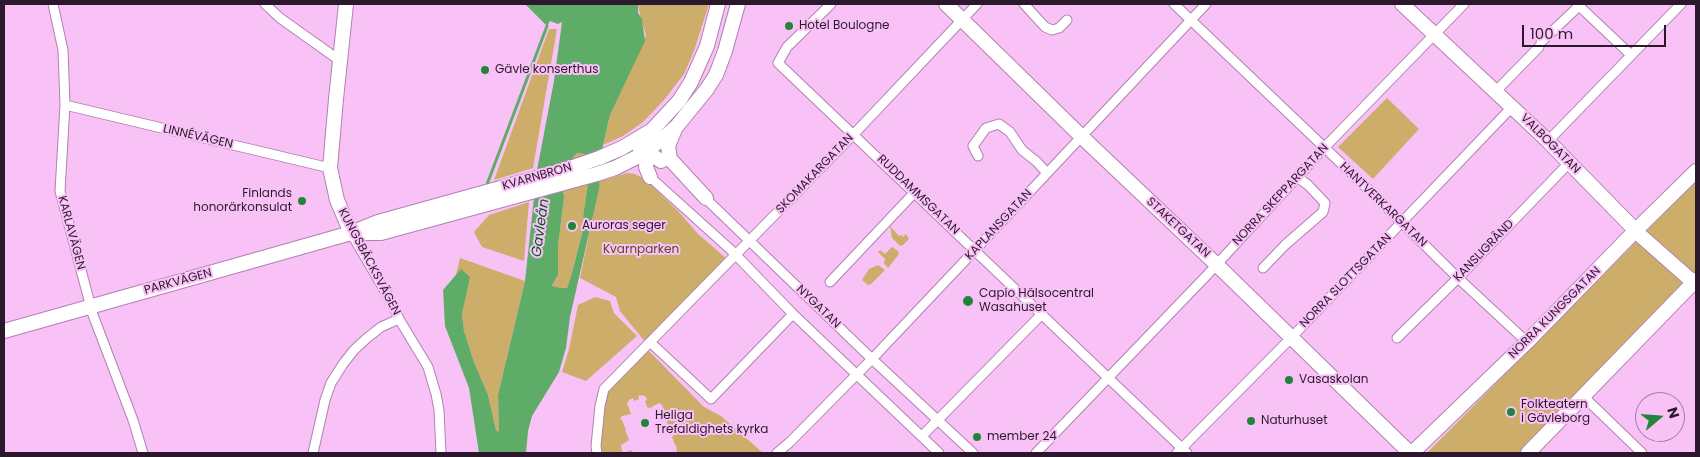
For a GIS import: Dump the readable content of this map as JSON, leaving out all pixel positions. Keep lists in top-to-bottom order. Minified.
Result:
{"streets":{"main road":["VALBOGATAN","KVARNBRON","STAKETGATAN","KUNGSBÄCKSVÄGEN","PARKVÄGEN","NORRA KUNGSGATAN"],"street":["LINNÉVÄGEN","SKOMAKARGATAN","RUDDAMMSGATAN","NORRA SKEPPARGATAN","HANTVERKARGATAN","KAPLANSGATAN","KARLAVÄGEN","KANSLIGRÄND","NORRA SLOTTSGATAN","NYGATAN"]},"crossings":[["LINNÉVÄGEN","KARLAVÄGEN"],["LINNÉVÄGEN","KUNGSBÄCKSVÄGEN"],["VALBOGATAN","NORRA SKEPPARGATAN"],["VALBOGATAN","KANSLIGRÄND"],["VALBOGATAN","NORRA SLOTTSGATAN"],["VALBOGATAN","NORRA KUNGSGATAN"],["SKOMAKARGATAN","RUDDAMMSGATAN"],["SKOMAKARGATAN","STAKETGATAN"],["SKOMAKARGATAN","NYGATAN"],["KVARNBRON","PARKVÄGEN"],["RUDDAMMSGATAN","NORRA SKEPPARGATAN"],["RUDDAMMSGATAN","KAPLANSGATAN"],["RUDDAMMSGATAN","NORRA SLOTTSGATAN"],["NORRA SKEPPARGATAN","HANTVERKARGATAN"],["NORRA SKEPPARGATAN","STAKETGATAN"],["HANTVERKARGATAN","KAPLANSGATAN"],["HANTVERKARGATAN","KANSLIGRÄND"],["HANTVERKARGATAN","NORRA SLOTTSGATAN"],["HANTVERKARGATAN","NORRA KUNGSGATAN"],["KAPLANSGATAN","STAKETGATAN"],["KAPLANSGATAN","NYGATAN"],["STAKETGATAN","NORRA SLOTTSGATAN"],["STAKETGATAN","NORRA KUNGSGATAN"],["KARLAVÄGEN","PARKVÄGEN"],["KUNGSBÄCKSVÄGEN","PARKVÄGEN"]],"water":["Gavleån"],"parks":["Kvarnparken"],"places":["Hotel Boulogne","Gävle konserthus","Finlands honorärkonsulat","Auroras seger","Capio Hälsocentral Wasahuset","Vasaskolan","Folkteatern i Gävleborg","Naturhuset","Heliga Trefaldighets kyrka","member 24"],"scale_bar":"100 m","north":"right"}
